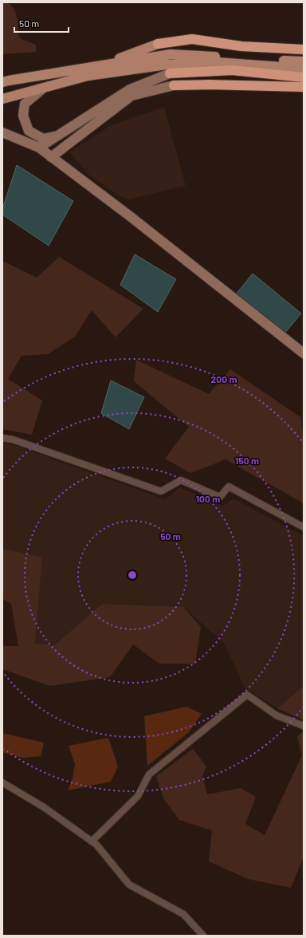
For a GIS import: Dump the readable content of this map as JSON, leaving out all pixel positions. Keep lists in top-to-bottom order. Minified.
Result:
{"scale_bar":"50 m","rings":["200 m","150 m","100 m","50 m"]}
